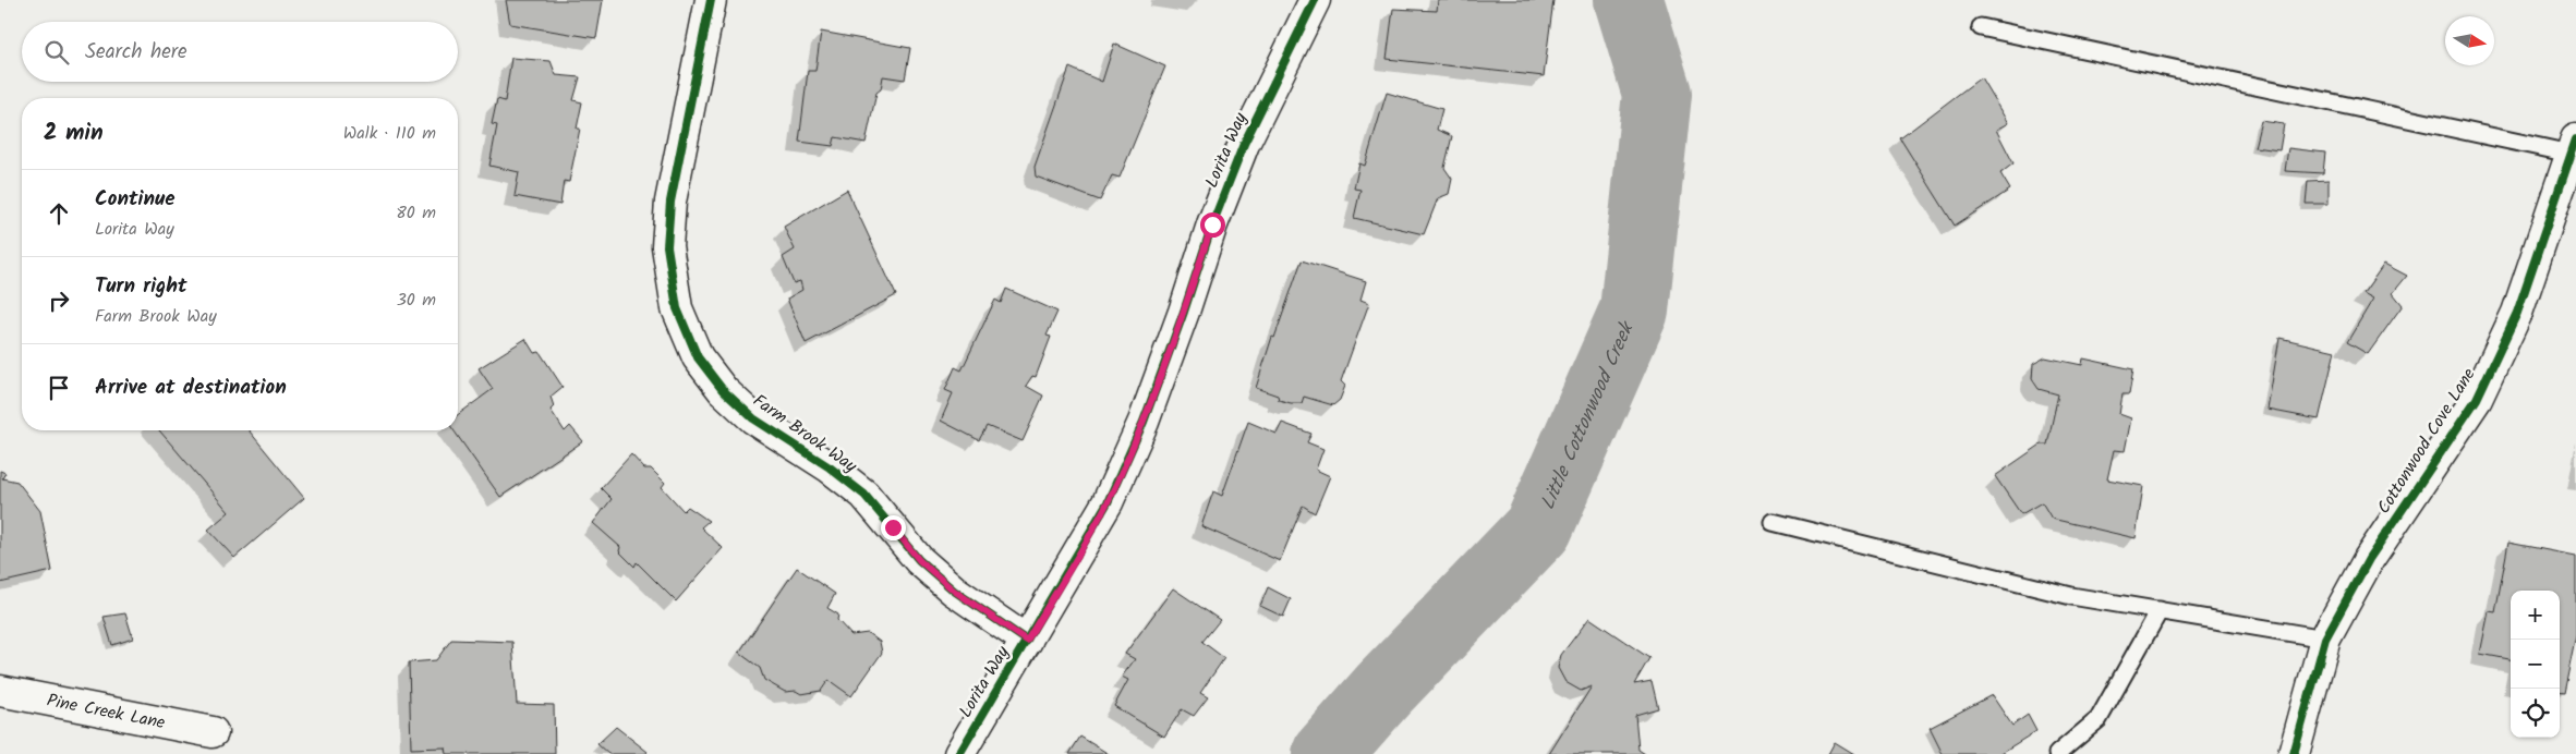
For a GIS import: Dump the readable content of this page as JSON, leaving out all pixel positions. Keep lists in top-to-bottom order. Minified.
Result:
{"streets":{"street":["Lorita Way","Farm Brook Way","Cottonwood Cove Lane","Pine Creek Lane"]},"crossings":[["Lorita Way","Farm Brook Way"]],"water":["Little Cottonwood Creek"],"north":"right","page":{"search":"Search here","heading":["2 min","Walk · 110 m"],"list":[["Continue","Lorita Way","80 m"],["Turn right","Farm Brook Way","30 m"],"Arrive at destination"],"map_buttons":["+","−"]}}
